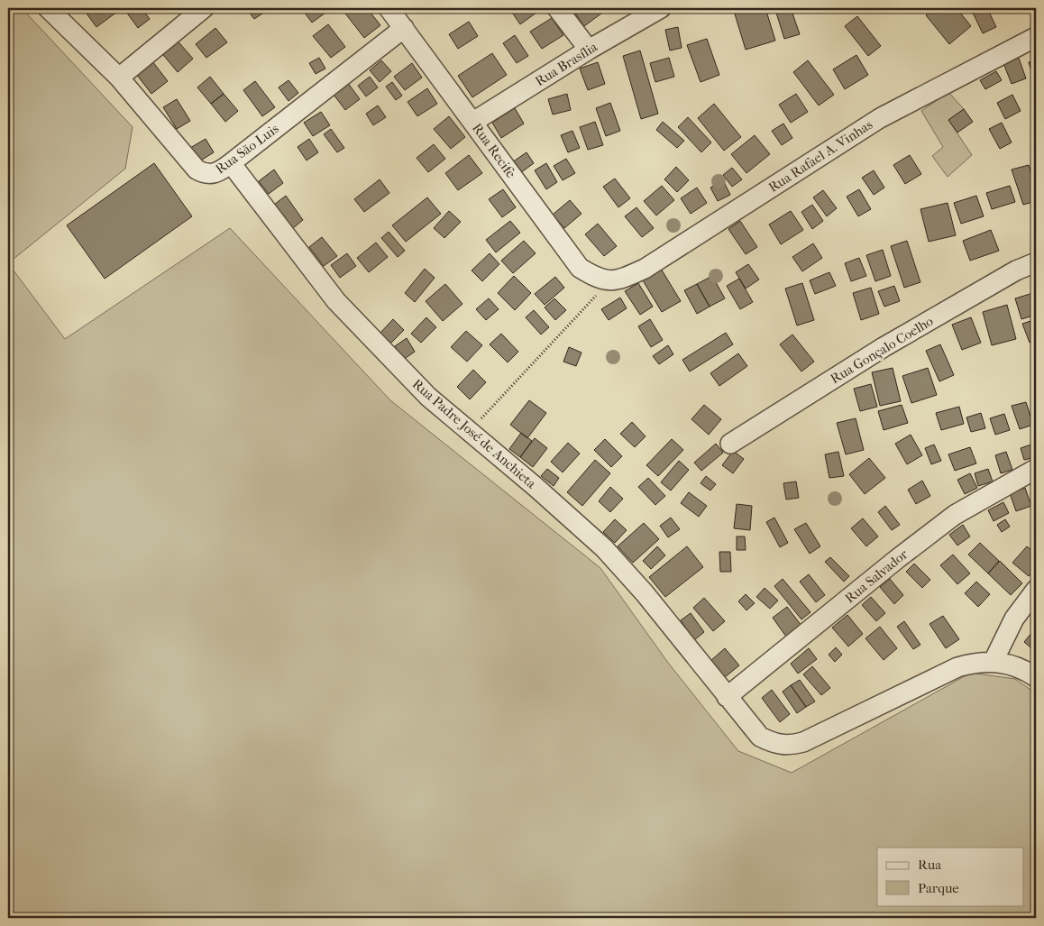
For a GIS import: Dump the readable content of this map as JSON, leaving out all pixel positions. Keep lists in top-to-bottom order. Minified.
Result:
{"streets":{"street":["Rua Brasília","Rua São Luis","Rua Recife","Rua Rafael A. Vinhas","Rua Gonçalo Coelho","Rua Padre José de Anchieta","Rua Salvador"]},"crossings":[["Rua Brasília","Rua Recife"],["Rua São Luis","Rua Recife"],["Rua São Luis","Rua Padre José de Anchieta"],["Rua Recife","Rua Rafael A. Vinhas"],["Rua Padre José de Anchieta","Rua Salvador"]],"legend":["Rua","Parque"]}
